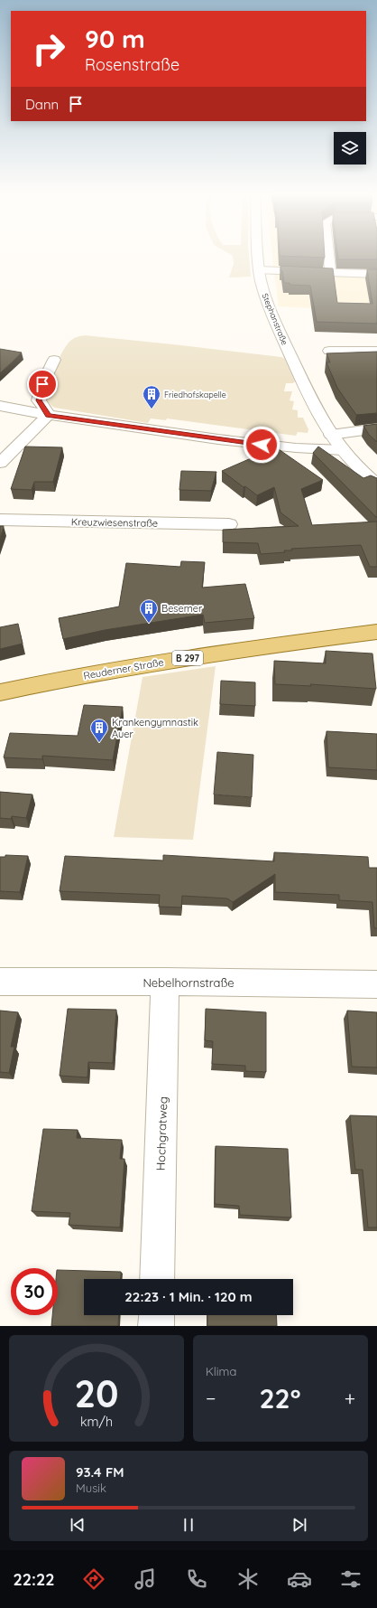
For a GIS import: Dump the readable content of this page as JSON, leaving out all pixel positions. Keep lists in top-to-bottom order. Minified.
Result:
{"streets":{"main road":["B 297","Reuderner Straße"],"street":["Stephanstraße","Kreuzwiesenstraße","Nebelhornstraße","Hochgratweg"]},"crossings":[["Nebelhornstraße","Hochgratweg"]],"places":{"building":["Friedhofskapelle","Besemer","Krankengymnastik Auer"]},"page":{"turn":["90 m","Rosenstraße"],"then":"Dann","limit":"30","trip":"22:23 · 1 Min. · 120 m","tile":"Klima","heat":["−","22°","+"],"song":["93.4 FM","Musik"],"tabs":"22:22","gauge":["20","km/h"]}}
